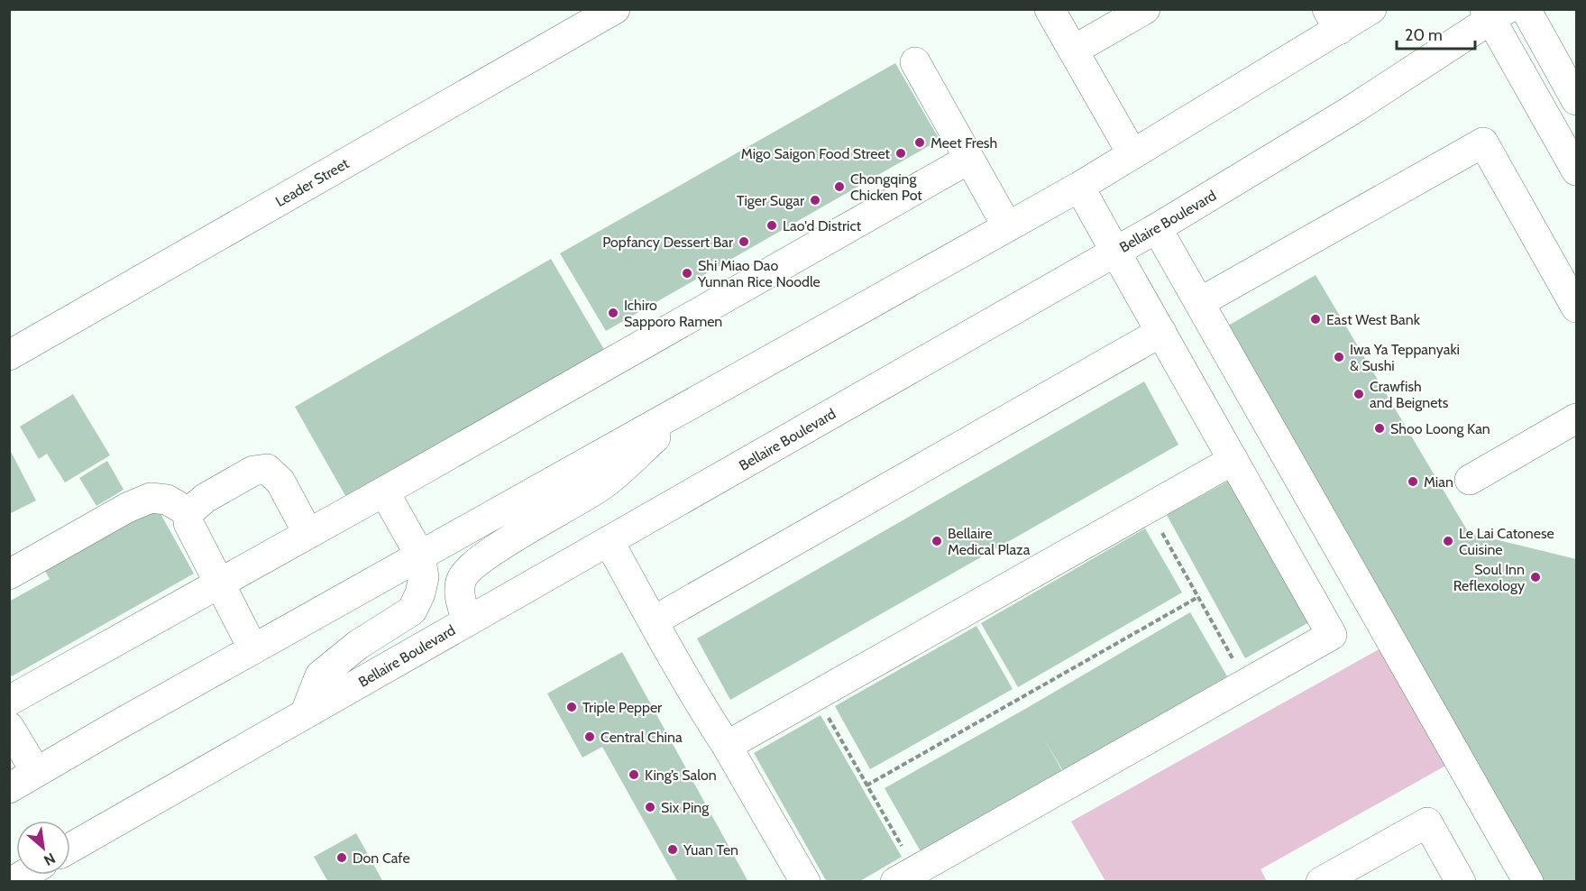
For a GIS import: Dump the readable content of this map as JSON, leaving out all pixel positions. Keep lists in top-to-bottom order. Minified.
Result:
{"streets":{"main road":["Leader Street","Bellaire Boulevard"]},"places":["Meet Fresh","Migo Saigon Food Street","Chongqing Chicken Pot","Tiger Sugar","Lao'd District","Popfancy Dessert Bar","Shi Miao Dao Yunnan Rice Noodle","Ichiro Sapporo Ramen","East West Bank","Iwa Ya Teppanyaki & Sushi","Crawfish and Beignets","Shoo Loong Kan","Mian","Bellaire Medical Plaza","Le Lai Catonese Cuisine","Soul Inn Reflexology","Triple Pepper","Central China","King’s Salon","Six Ping","Yuan Ten","Don Cafe"],"scale_bar":"20 m","north":"bottom right"}
